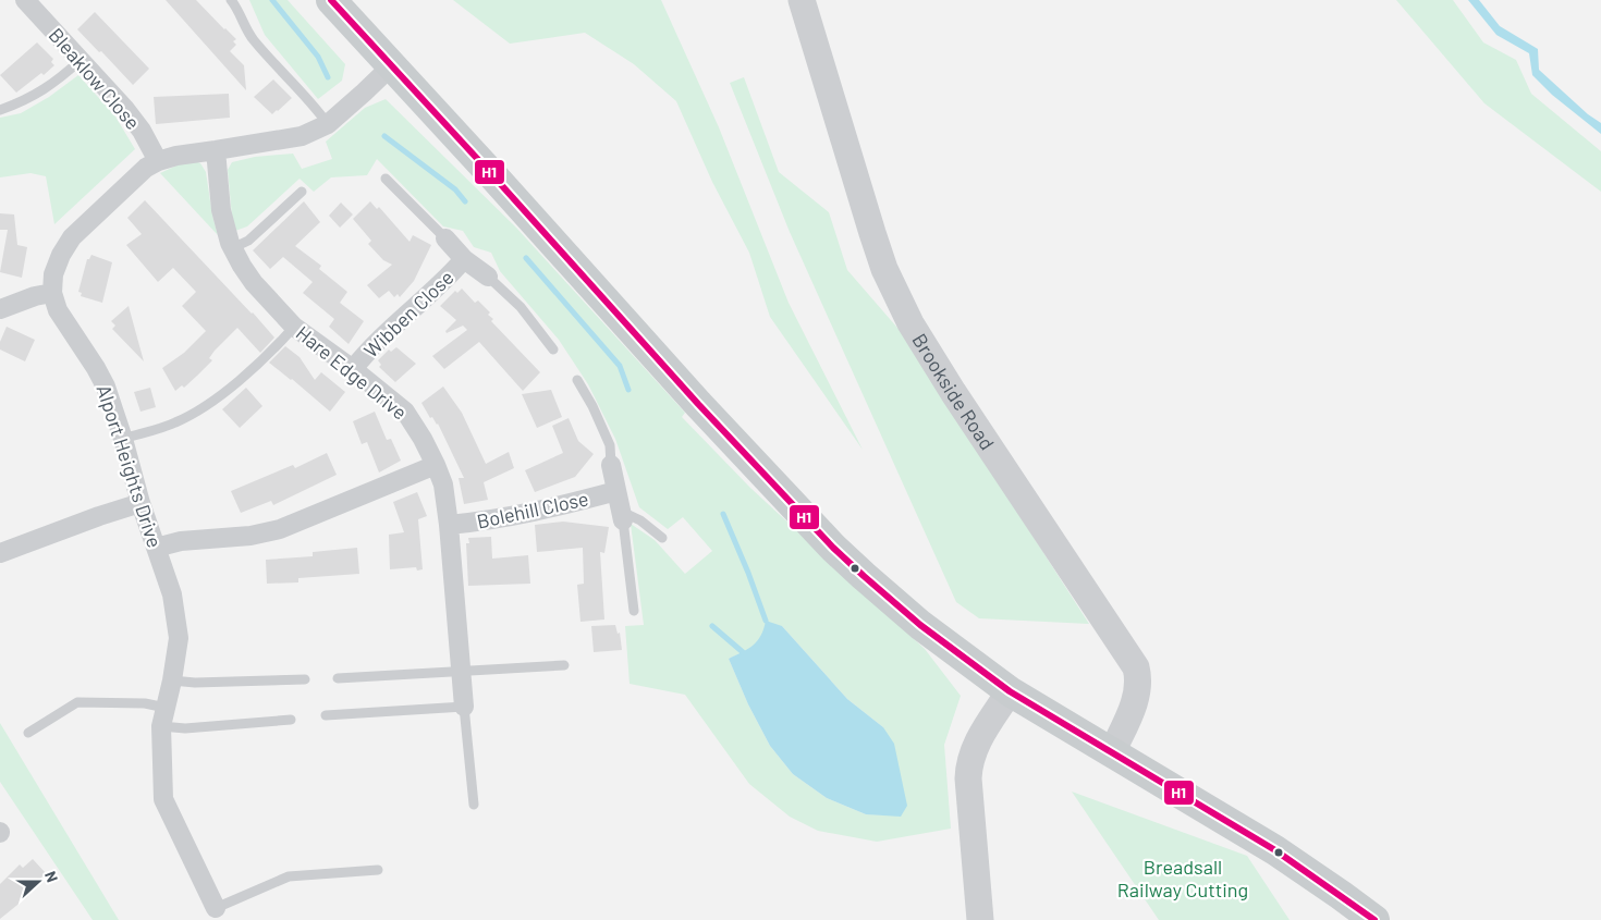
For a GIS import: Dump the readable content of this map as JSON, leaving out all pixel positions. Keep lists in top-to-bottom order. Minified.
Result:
{"streets":{"street":["Bleaklow Close","Wibben Close","Hare Edge Drive","Brookside Road","Alport Heights Drive","Bolehill Close"]},"crossings":[["Wibben Close","Hare Edge Drive"],["Hare Edge Drive","Bolehill Close"]],"parks":["Breadsall Railway Cutting"],"lines":["transit line H1"],"north":"right"}
